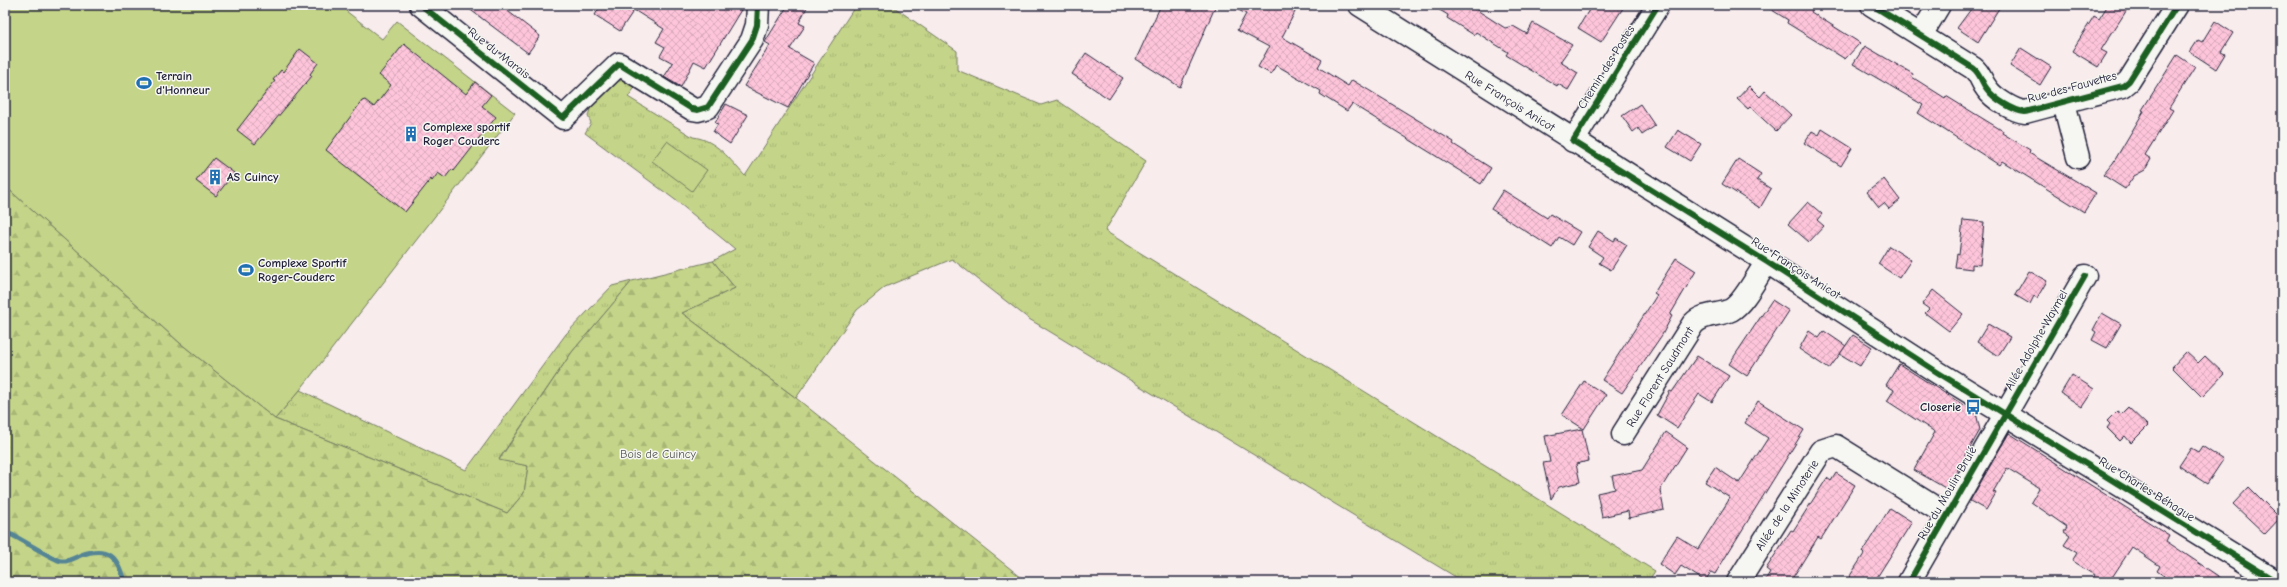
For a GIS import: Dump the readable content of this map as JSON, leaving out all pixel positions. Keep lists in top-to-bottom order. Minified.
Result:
{"streets":{"street":["Rue du Marais","Chemin des Postes","Rue des Fauvettes","Rue François Anicot","Allée Adolphe Waymel","Rue Florent Saudmont","Rue Charles Béhague","Rue du Moulin Brulé","Allée de la Minoterie"]},"crossings":[["Chemin des Postes","Rue François Anicot"],["Rue François Anicot","Allée Adolphe Waymel"],["Rue François Anicot","Rue Florent Saudmont"],["Rue François Anicot","Rue Charles Béhague"],["Rue François Anicot","Rue du Moulin Brulé"],["Allée Adolphe Waymel","Rue Charles Béhague"],["Allée Adolphe Waymel","Rue du Moulin Brulé"],["Rue Charles Béhague","Rue du Moulin Brulé"],["Rue du Moulin Brulé","Allée de la Minoterie"]],"parks":["Bois de Cuincy"],"places":{"sports":["Terrain d'Honneur","Complexe Sportif Roger-Couderc"],"building":["Complexe sportif Roger Couderc","AS Cuincy"],"bus stop":["Closerie"]}}
